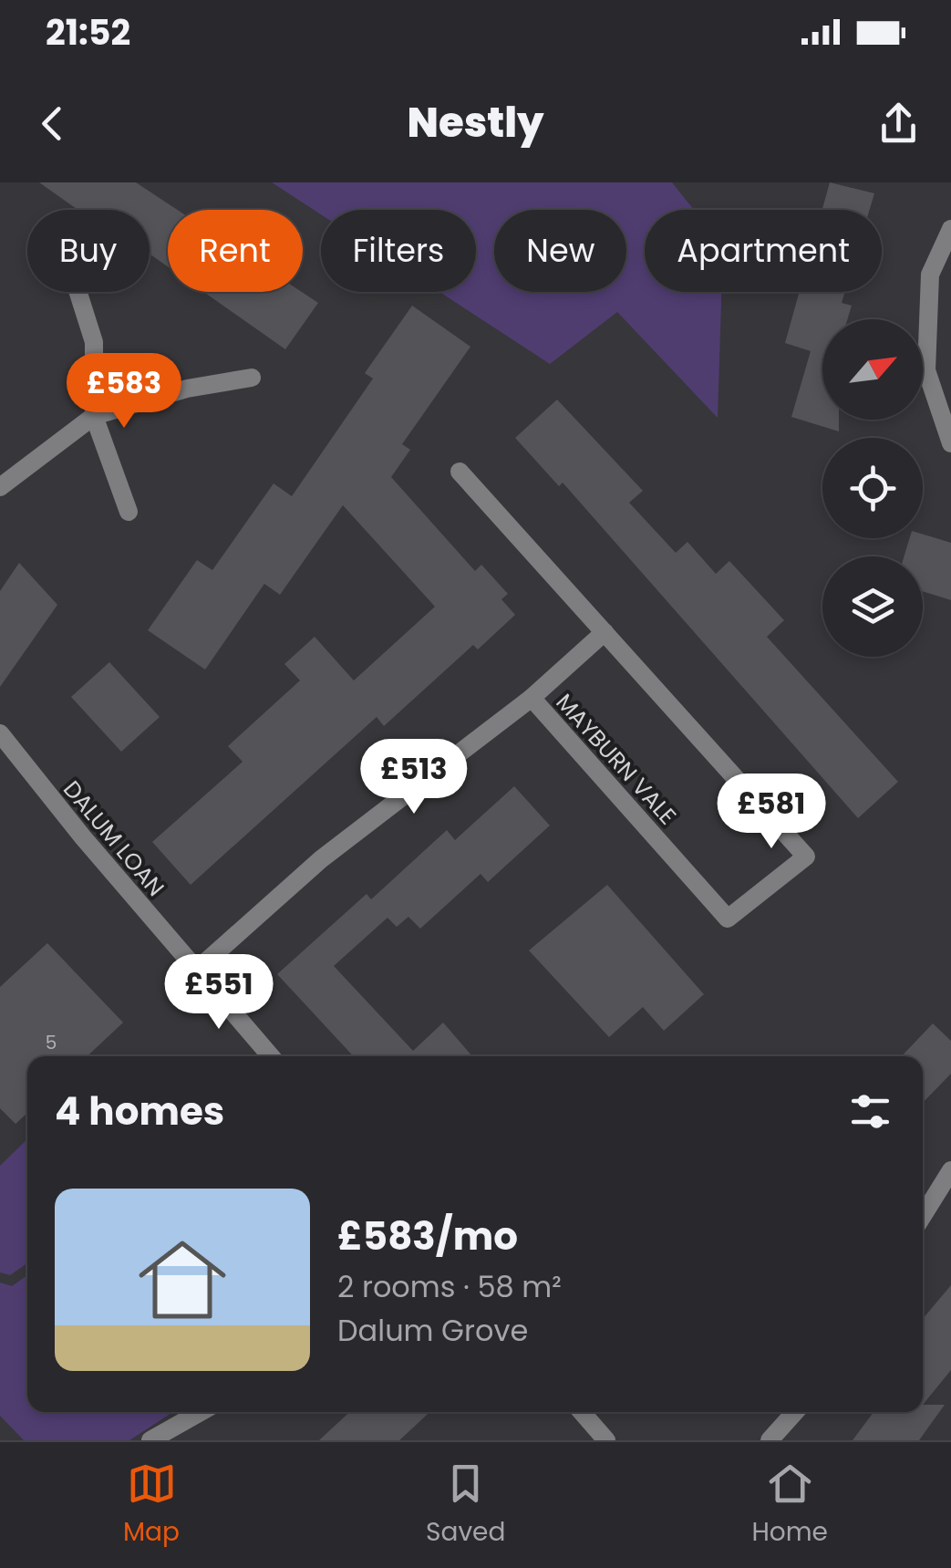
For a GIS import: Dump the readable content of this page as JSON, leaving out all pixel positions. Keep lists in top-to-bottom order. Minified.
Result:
{"streets":{"street":["MAYBURN VALE","DALUM LOAN"]},"crossings":[["MAYBURN VALE","DALUM LOAN"]],"house_numbers":["5"],"north":"top right","page":{"status":"21:52","header":"Nestly","chip":["Buy","Rent","Filters","New","Apartment"],"price":["£583","£513","£581","£551"],"heading":"4 homes","list":[{"name":"£583/mo","note":"2 rooms · 58 m² · Dalum Grove"}],"tabs":["Map","Saved","Home"]}}
